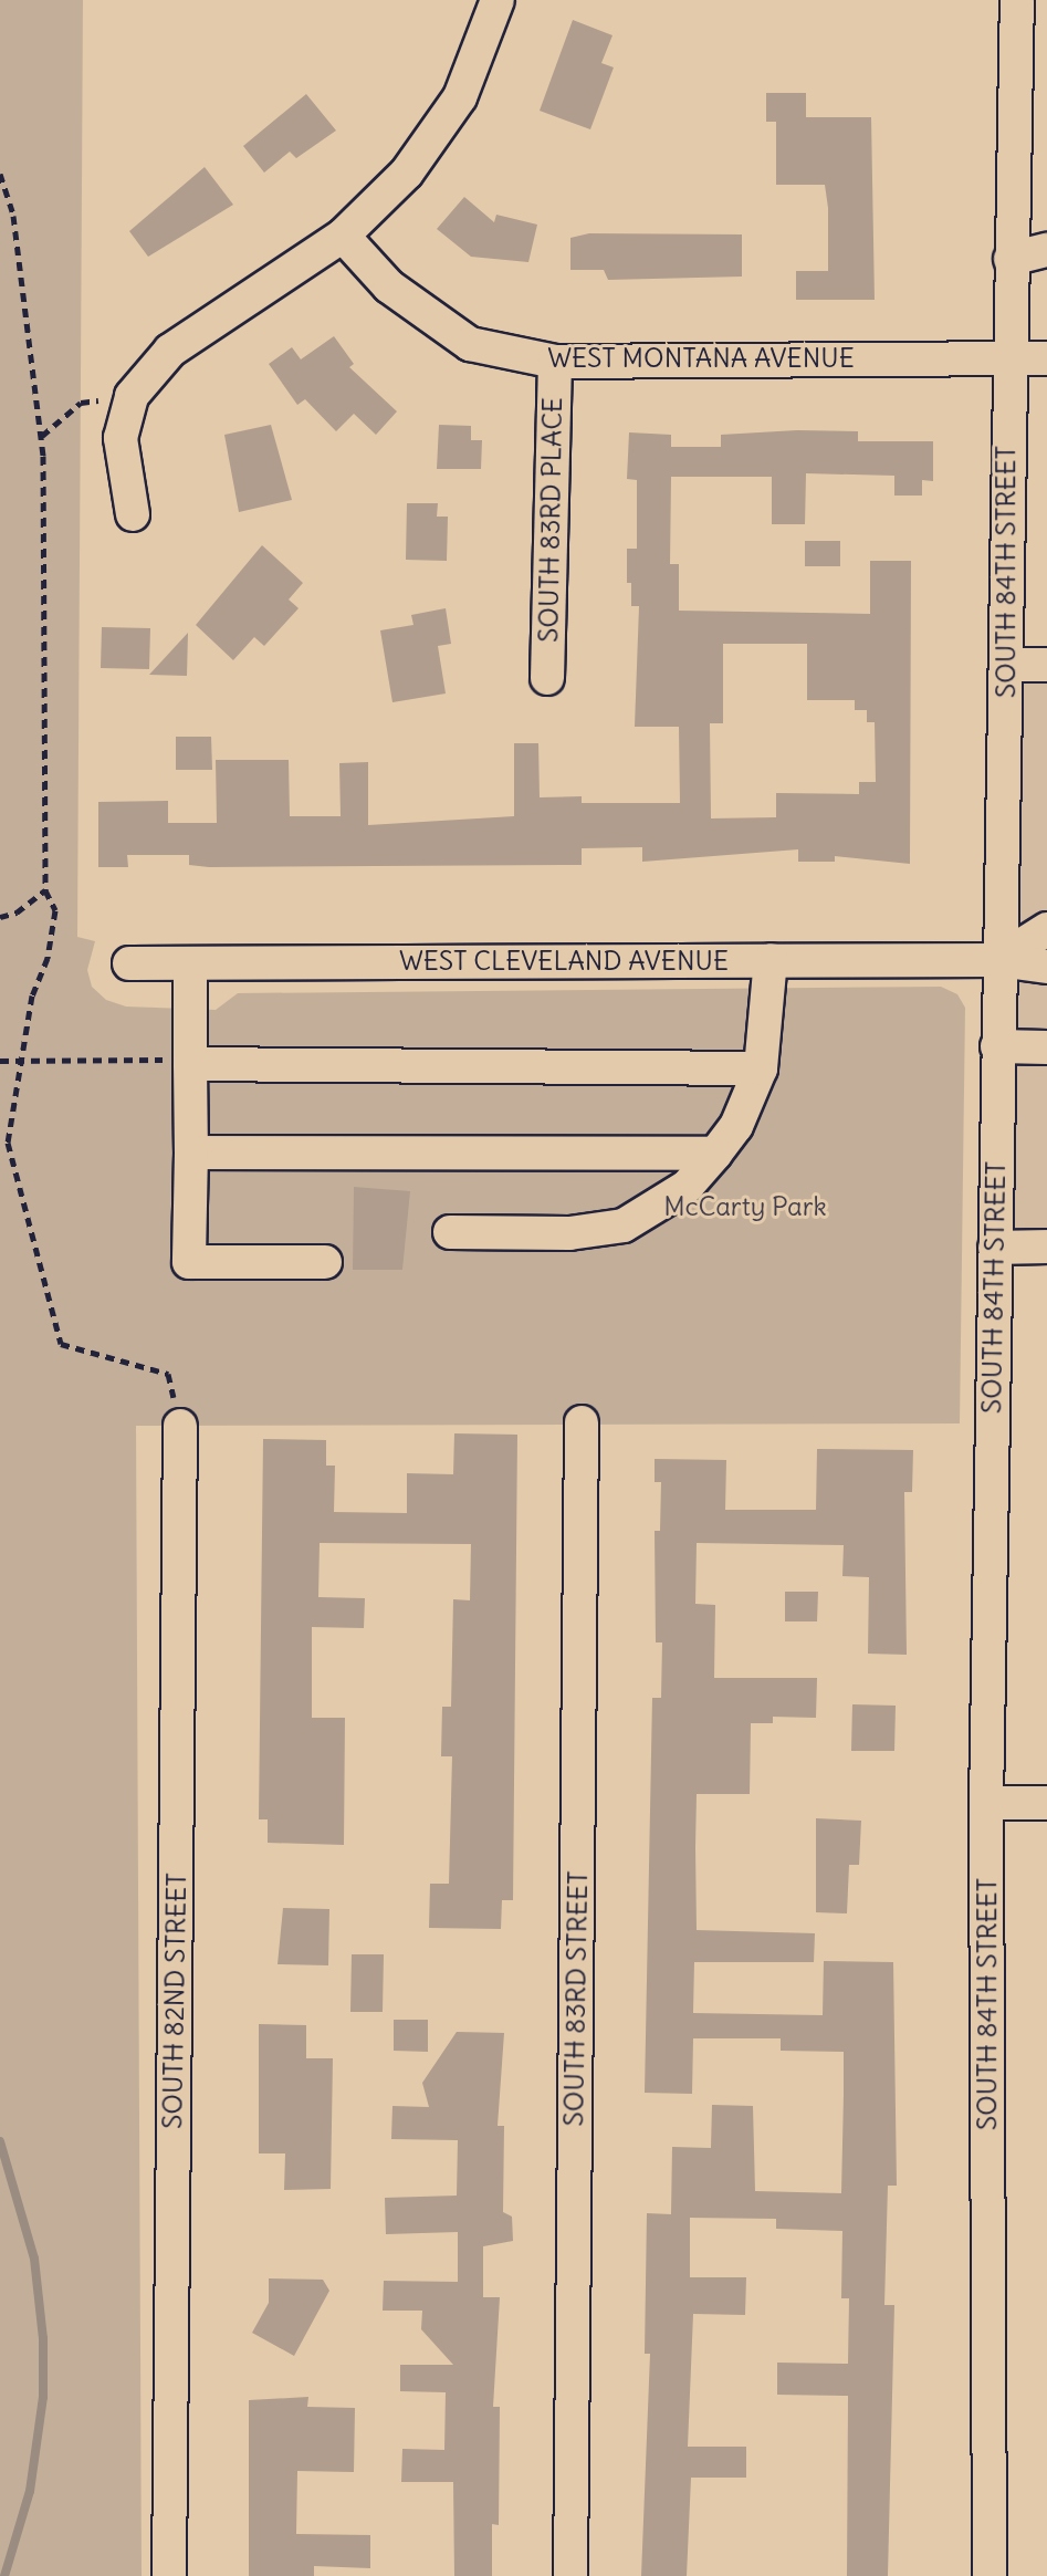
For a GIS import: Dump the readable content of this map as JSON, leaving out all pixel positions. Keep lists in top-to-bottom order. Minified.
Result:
{"streets":{"street":["WEST MONTANA AVENUE","SOUTH 83RD PLACE","SOUTH 84TH STREET","WEST CLEVELAND AVENUE","SOUTH 83RD STREET","SOUTH 82ND STREET"]},"crossings":[["WEST MONTANA AVENUE","SOUTH 83RD PLACE"],["WEST MONTANA AVENUE","SOUTH 84TH STREET"],["SOUTH 84TH STREET","WEST CLEVELAND AVENUE"]],"parks":["McCarty Park"]}
